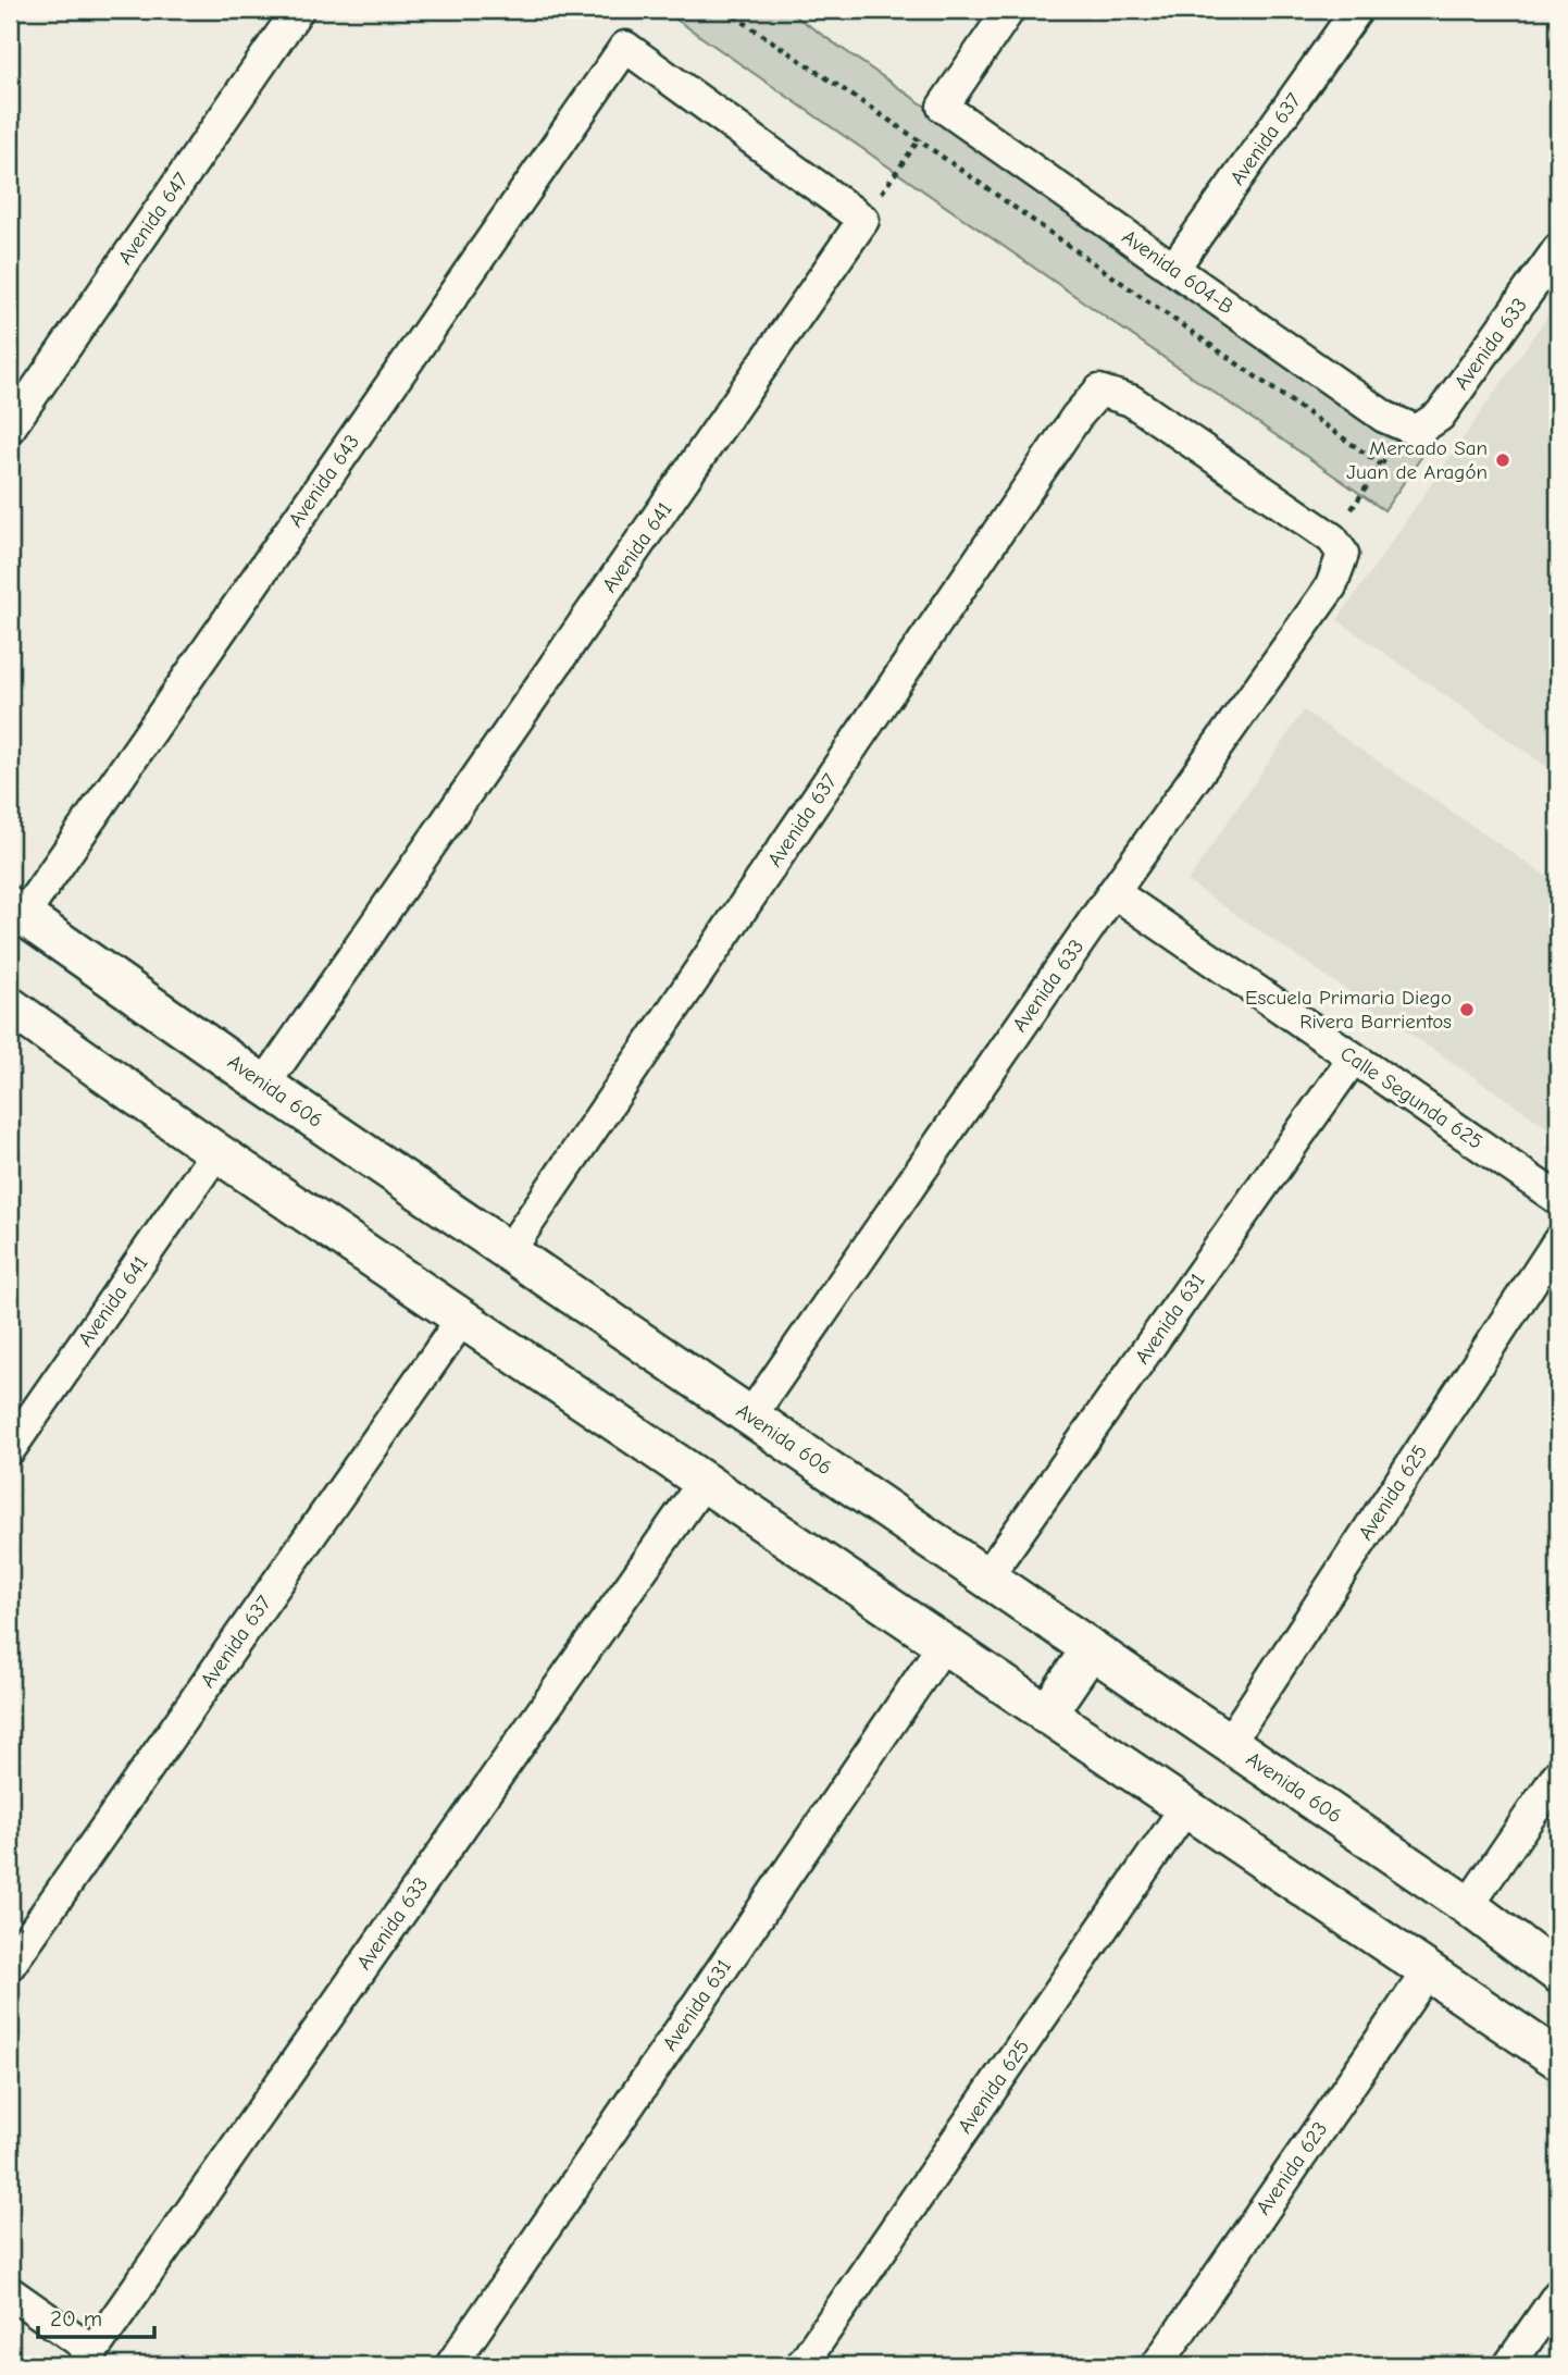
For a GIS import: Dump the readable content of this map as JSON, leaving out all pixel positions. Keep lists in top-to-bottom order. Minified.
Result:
{"streets":{"street":["Avenida 637","Avenida 647","Avenida 604-B","Avenida 633","Avenida 643","Avenida 641","Avenida 606","Calle Segunda 625","Avenida 631","Avenida 625","Avenida 623"]},"crossings":[["Avenida 637","Avenida 604-B"],["Avenida 637","Avenida 633"],["Avenida 637","Avenida 606"],["Avenida 604-B","Avenida 633"],["Avenida 633","Avenida 606"],["Avenida 633","Calle Segunda 625"],["Avenida 643","Avenida 641"],["Avenida 643","Avenida 606"],["Avenida 641","Avenida 606"],["Avenida 606","Avenida 631"],["Avenida 606","Avenida 625"],["Calle Segunda 625","Avenida 631"]],"places":["Mercado San Juan de Aragón","Escuela Primaria Diego Rivera Barrientos"],"scale_bar":"20 m"}
